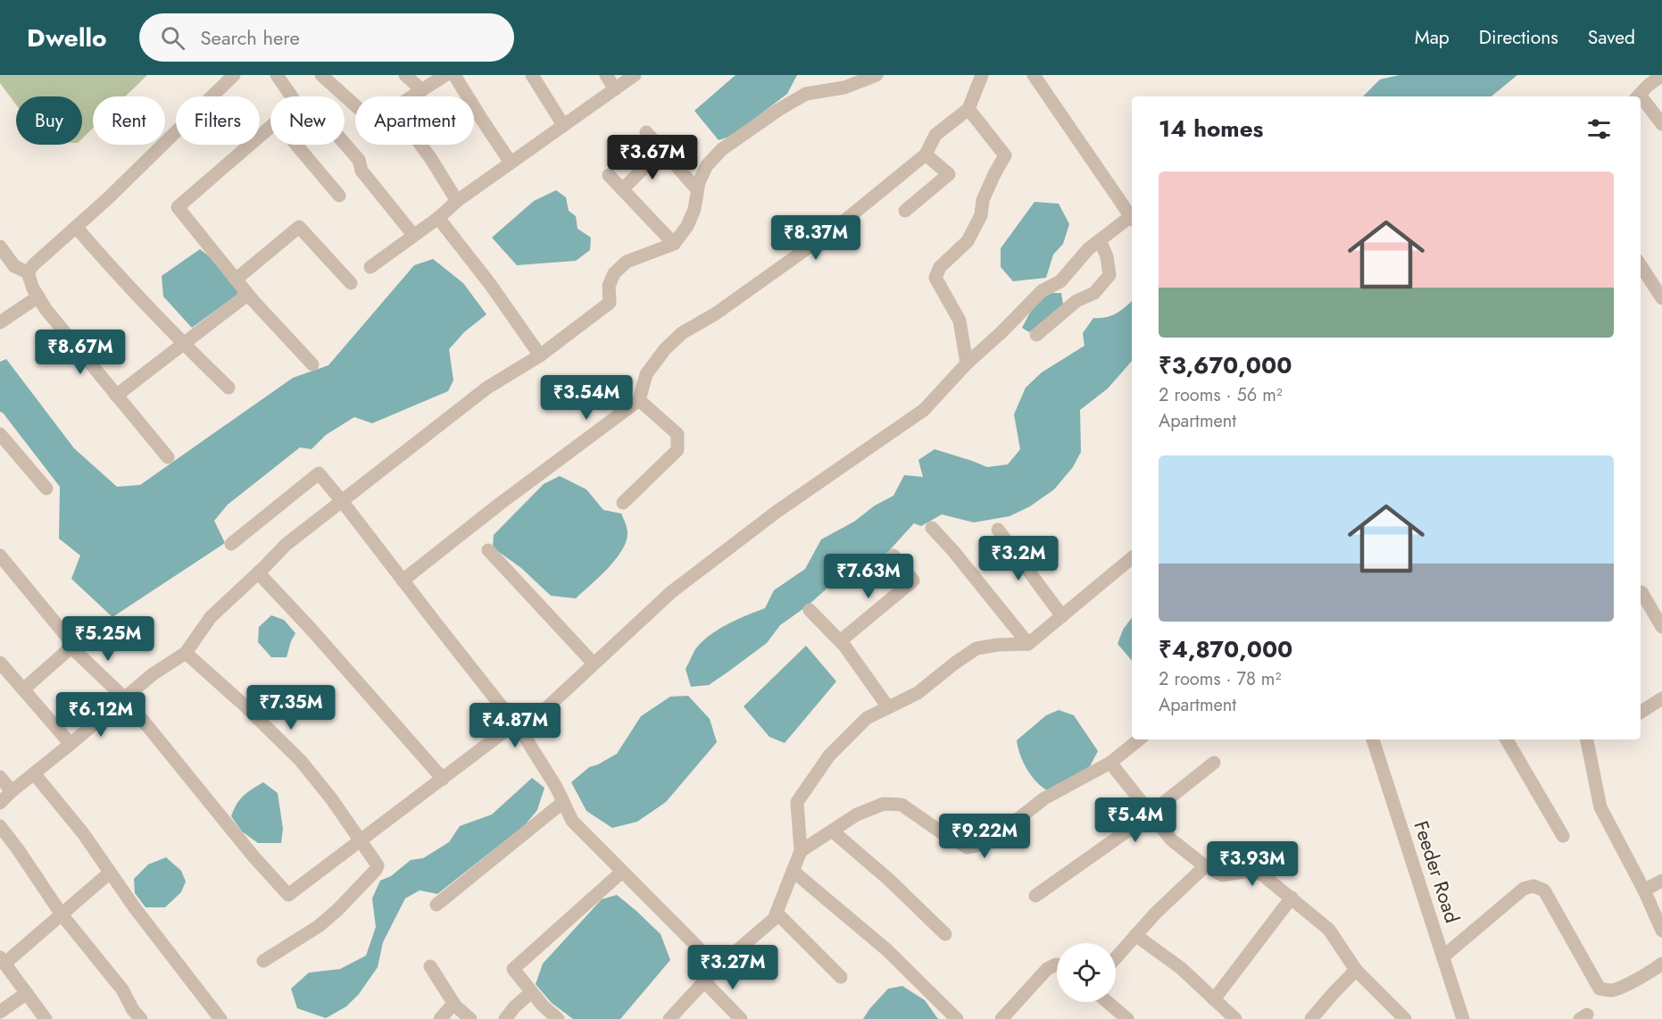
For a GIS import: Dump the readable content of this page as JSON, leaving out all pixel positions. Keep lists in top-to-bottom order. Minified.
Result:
{"streets":{"street":["Feeder Road"]},"page":{"header":"Dwello","search":"Search here","nav":["Map","Directions","Saved"],"chip":["Buy","Rent","Filters","New","Apartment"],"heading":"14 homes","price":["₹3.67M","₹8.37M","₹8.67M","₹3.54M","₹3.2M","₹7.63M","₹5.25M","₹7.35M","₹6.12M","₹4.87M","₹5.4M","₹9.22M","₹3.93M","₹3.27M"],"list":[{"name":"₹3,670,000","note":"2 rooms · 56 m² · Apartment"},{"name":"₹4,870,000","note":"2 rooms · 78 m² · Apartment"}]}}
